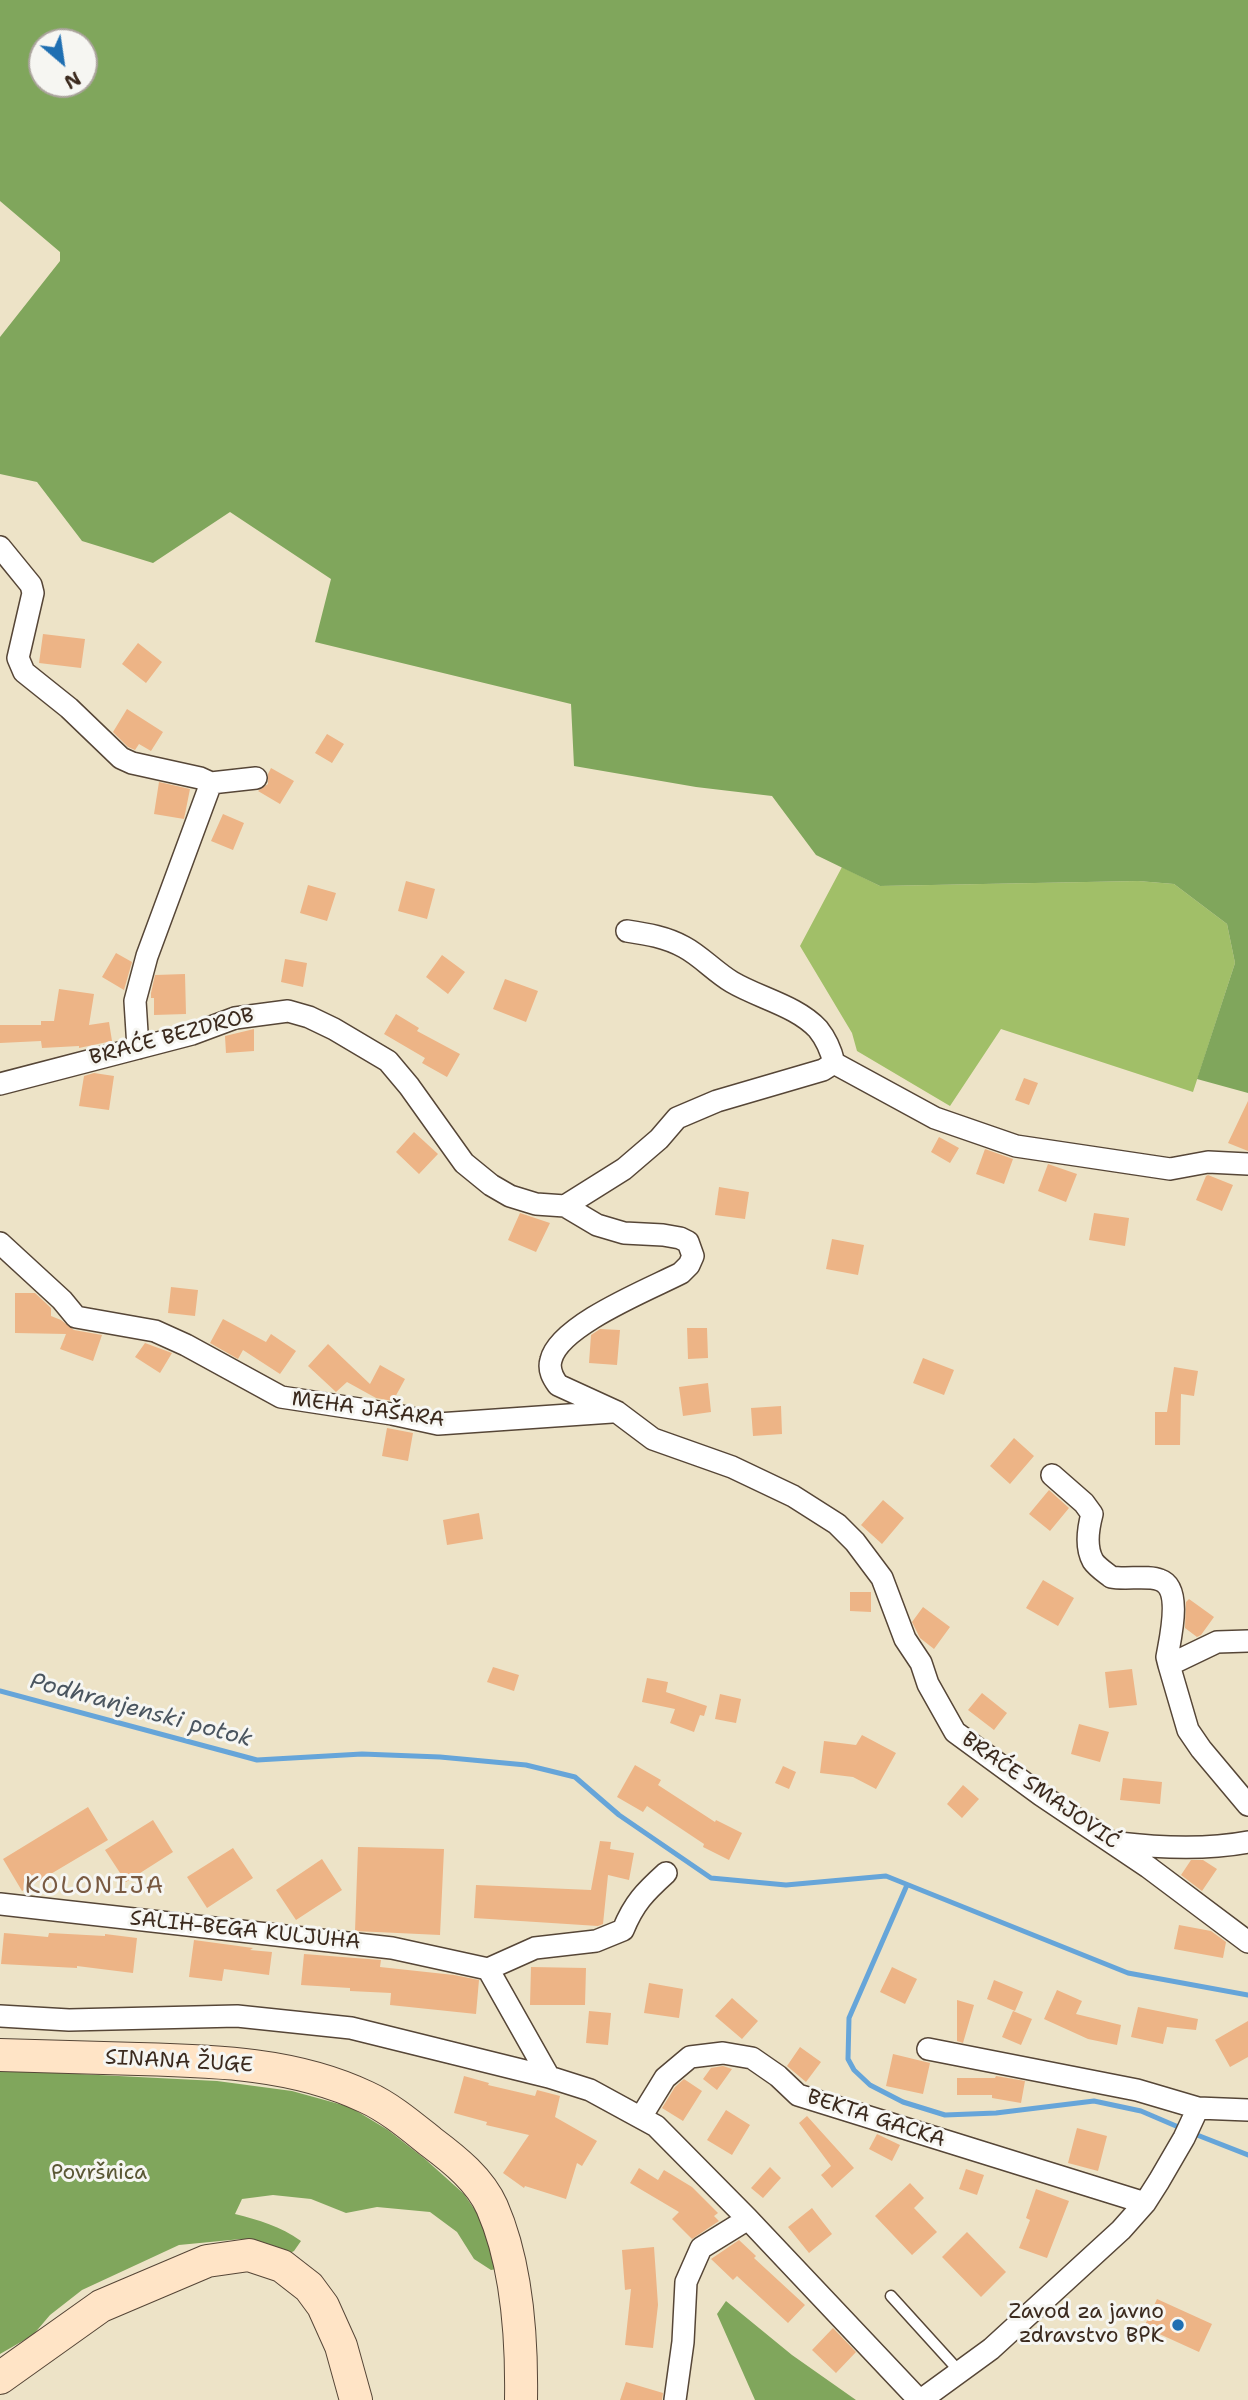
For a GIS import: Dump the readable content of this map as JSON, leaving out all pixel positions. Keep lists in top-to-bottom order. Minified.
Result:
{"streets":{"main road":["SINANA ŽUGE"],"street":["BRAĆE BEZDROB","MEHA JAŠARA","BRAĆE SMAJOVIĆ","SALIH-BEGA KULJUHA","BEKTA GACKA"]},"crossings":[["BRAĆE BEZDROB","BRAĆE SMAJOVIĆ"],["MEHA JAŠARA","BRAĆE SMAJOVIĆ"]],"districts":["KOLONIJA"],"water":["Podhranjenski potok"],"parks":["Površnica"],"places":["Zavod za javno zdravstvo BPK"],"north":"bottom right"}
